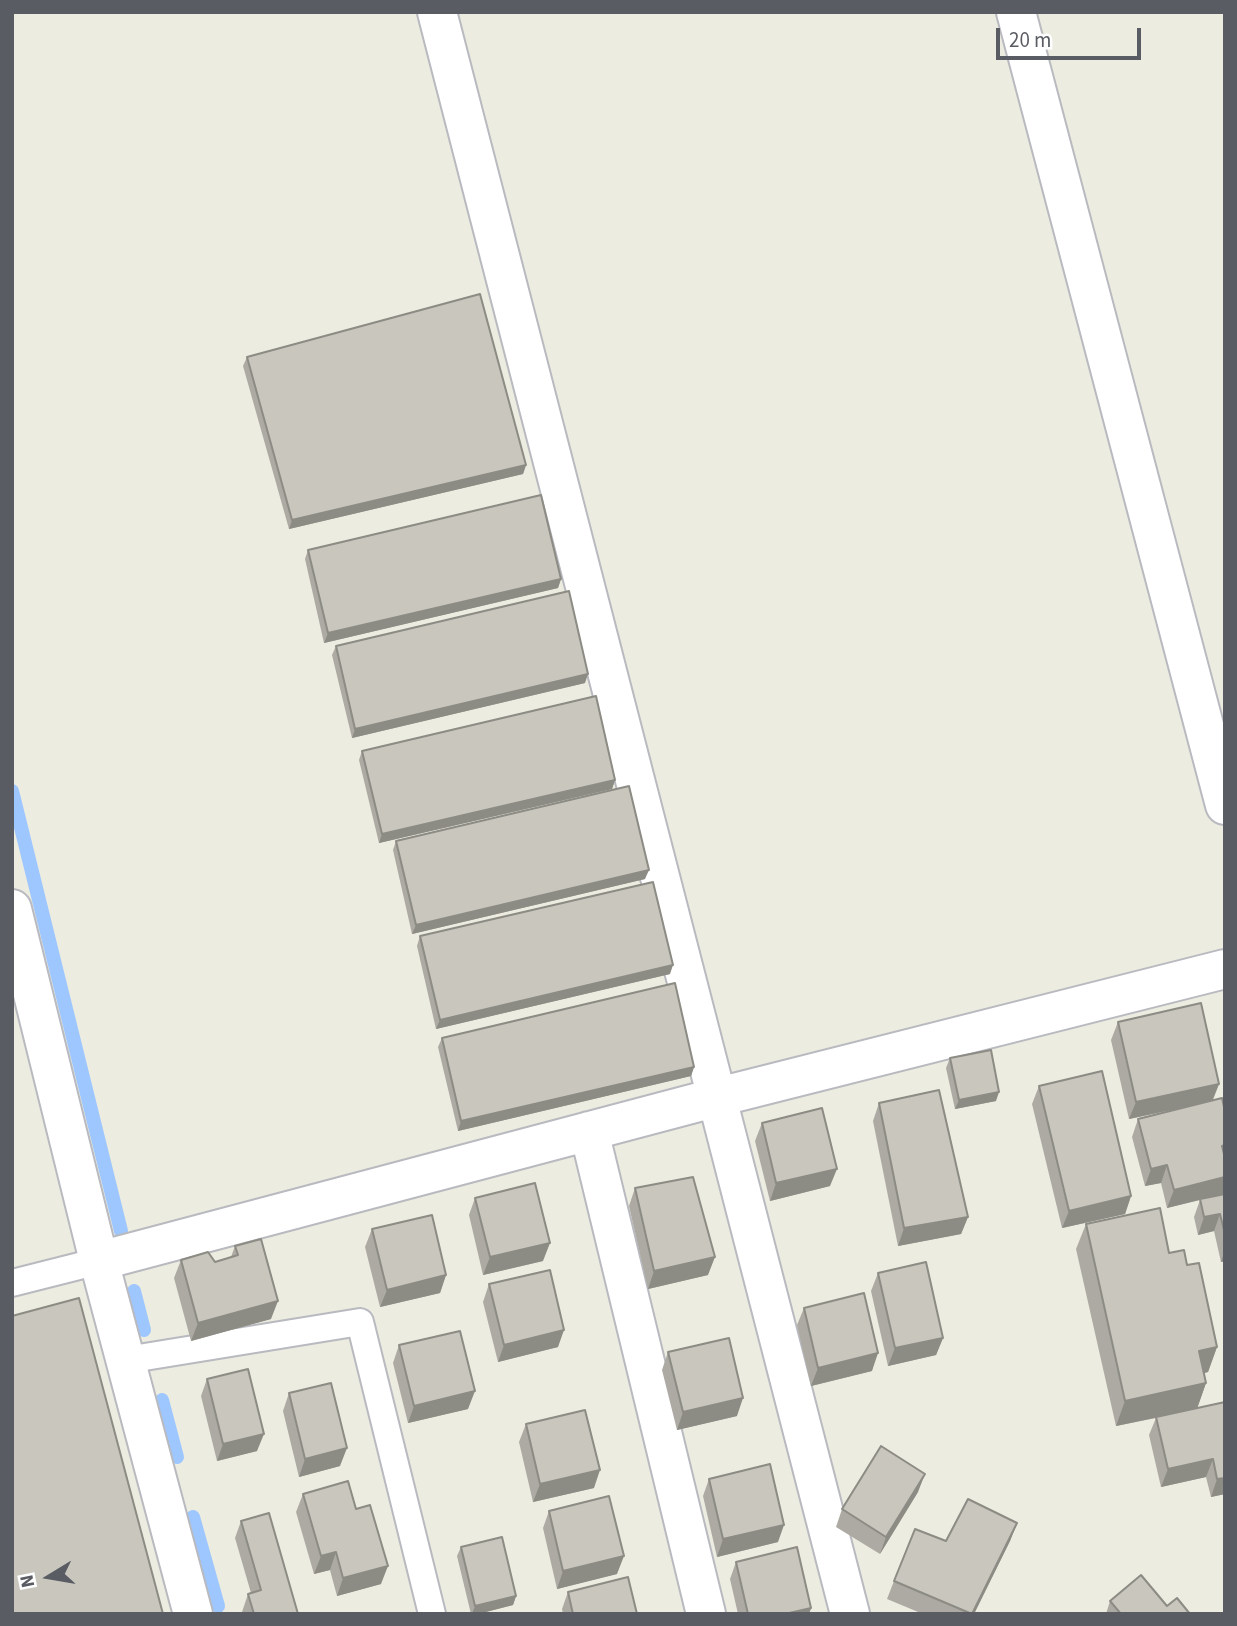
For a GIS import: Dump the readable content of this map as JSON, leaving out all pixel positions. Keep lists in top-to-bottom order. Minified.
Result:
{"scale_bar":"20 m","north":"left"}
